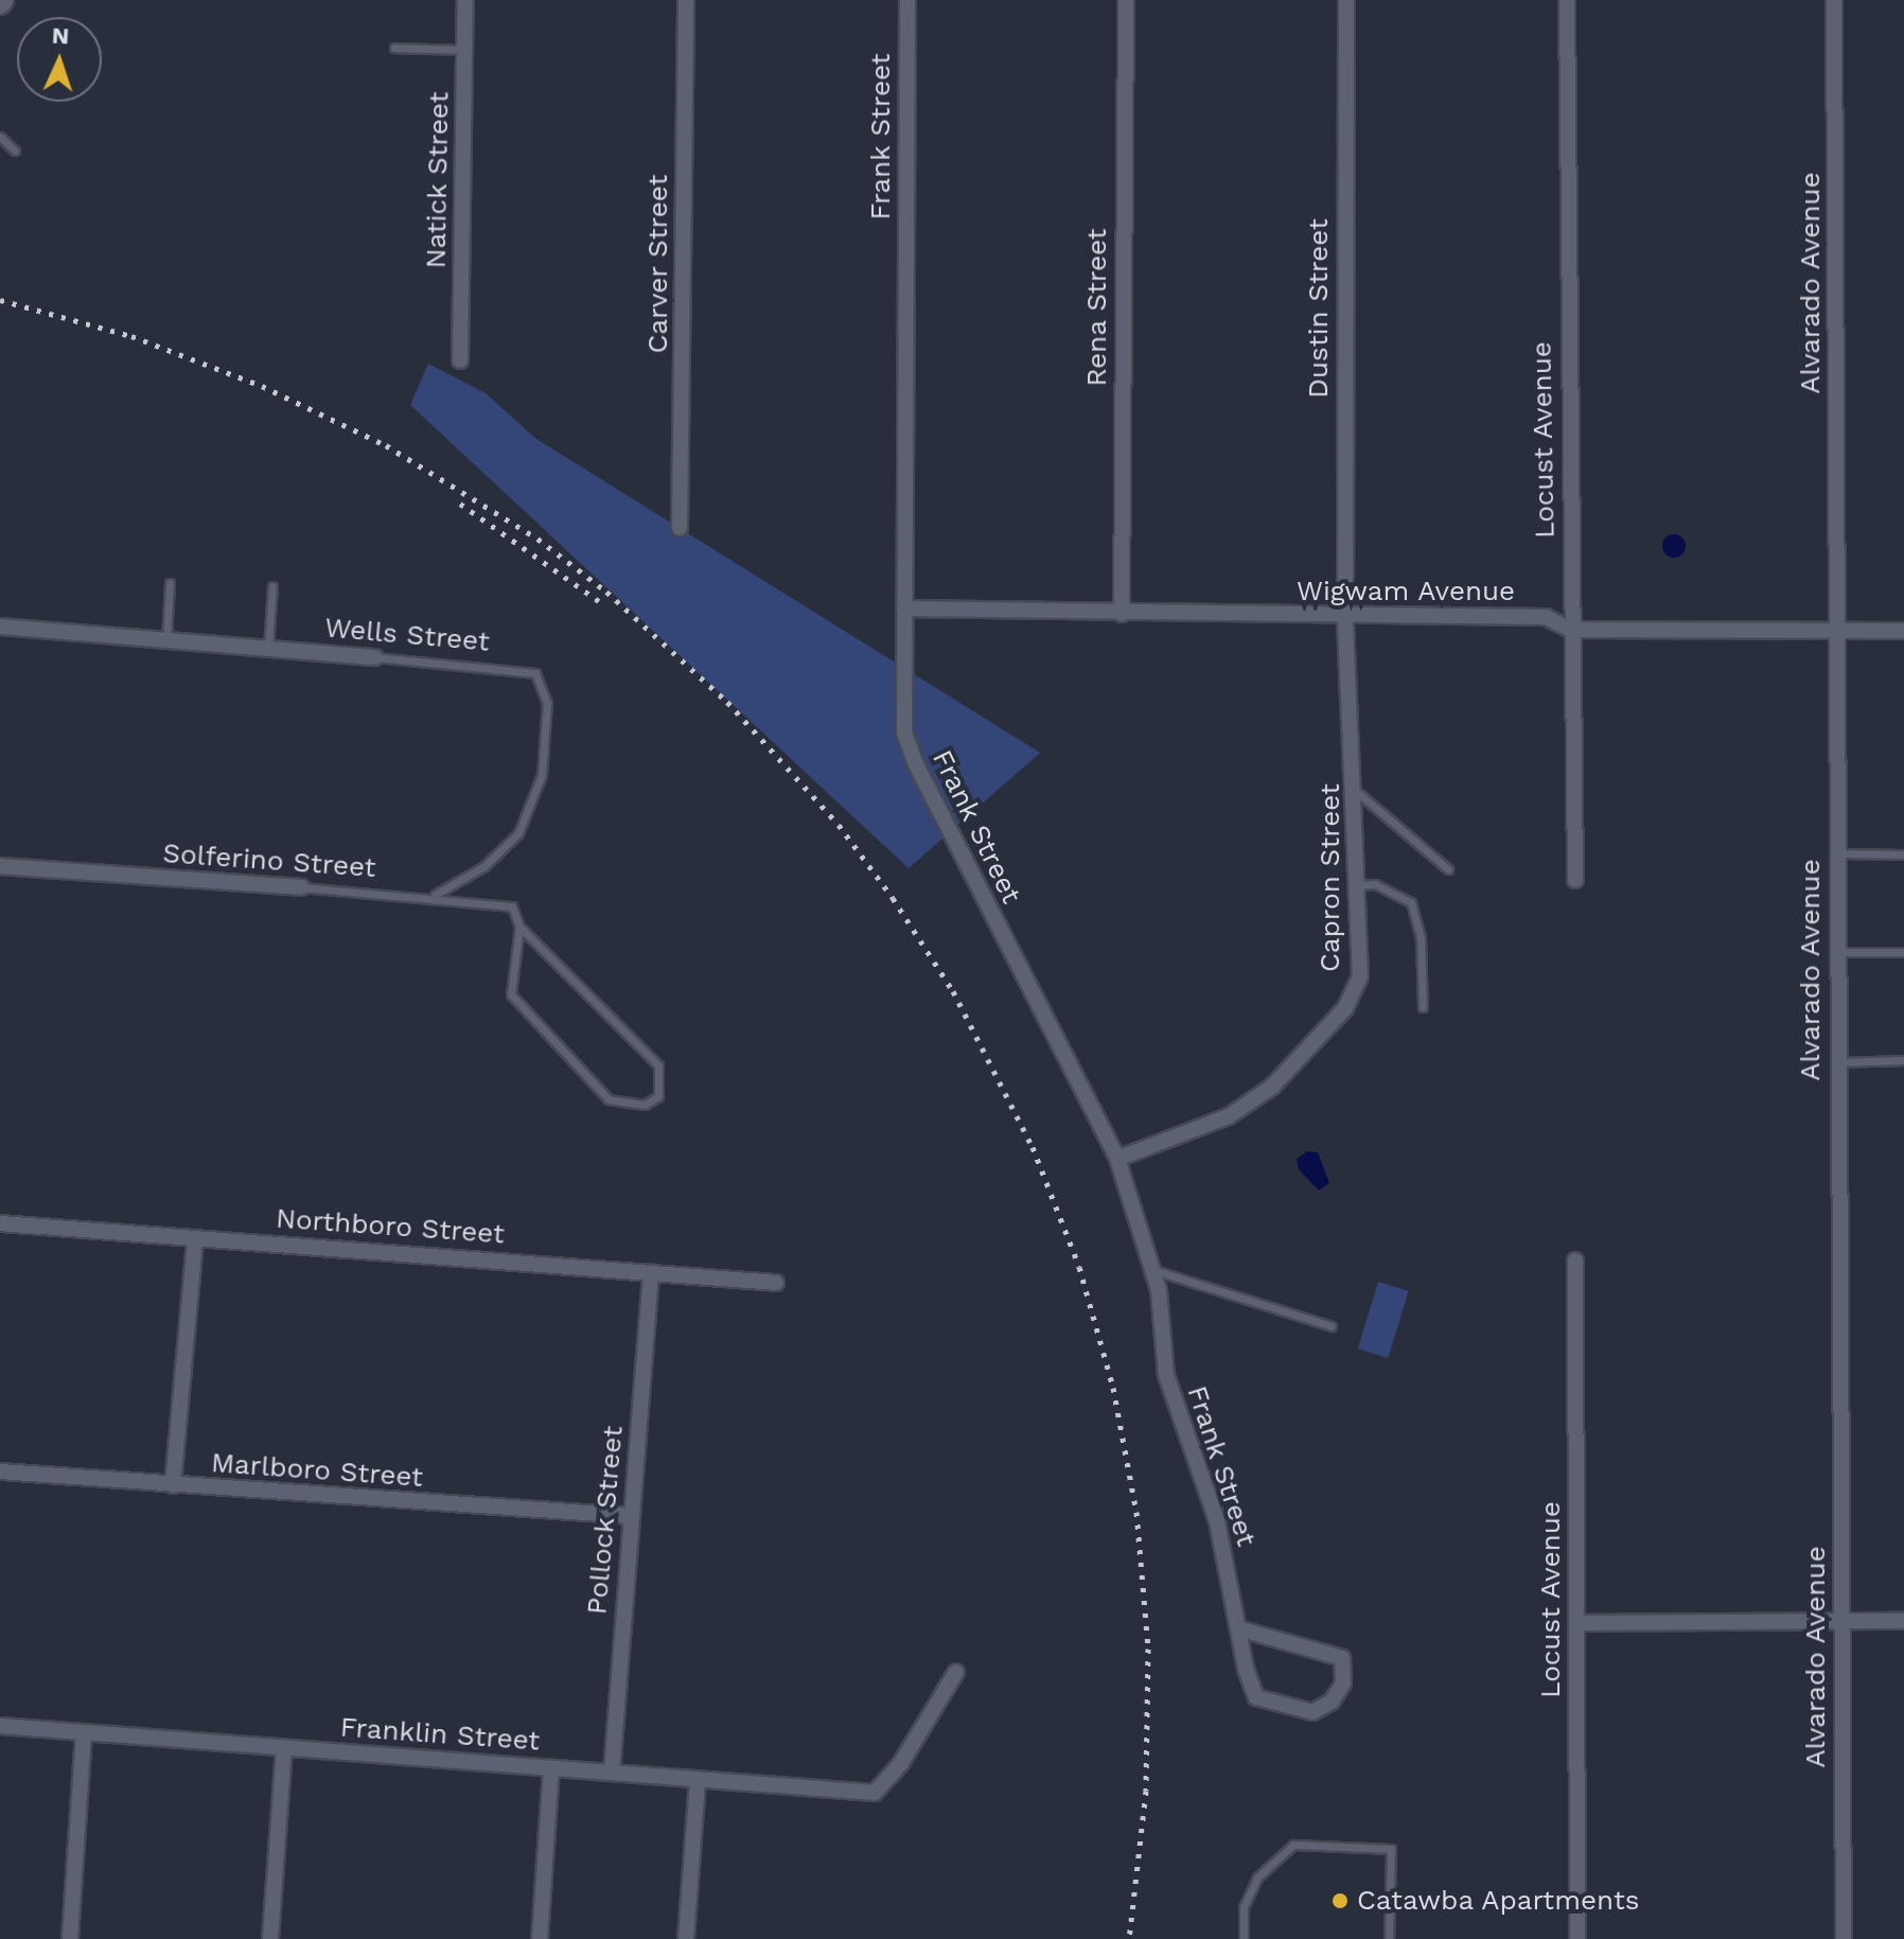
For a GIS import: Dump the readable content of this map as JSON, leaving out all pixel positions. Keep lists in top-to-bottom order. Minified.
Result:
{"streets":{"street":["Frank Street","Natick Street","Carver Street","Alvarado Avenue","Rena Street","Dustin Street","Locust Avenue","Wigwam Avenue","Wells Street","Solferino Street","Capron Street","Northboro Street","Marlboro Street","Pollock Street","Franklin Street"]},"crossings":[["Frank Street","Wigwam Avenue"],["Frank Street","Capron Street"],["Alvarado Avenue","Wigwam Avenue"],["Rena Street","Wigwam Avenue"],["Dustin Street","Wigwam Avenue"],["Dustin Street","Capron Street"],["Locust Avenue","Wigwam Avenue"],["Wigwam Avenue","Capron Street"],["Wells Street","Solferino Street"],["Northboro Street","Pollock Street"],["Marlboro Street","Pollock Street"],["Pollock Street","Franklin Street"]],"places":["Catawba Apartments"],"north":"top"}
